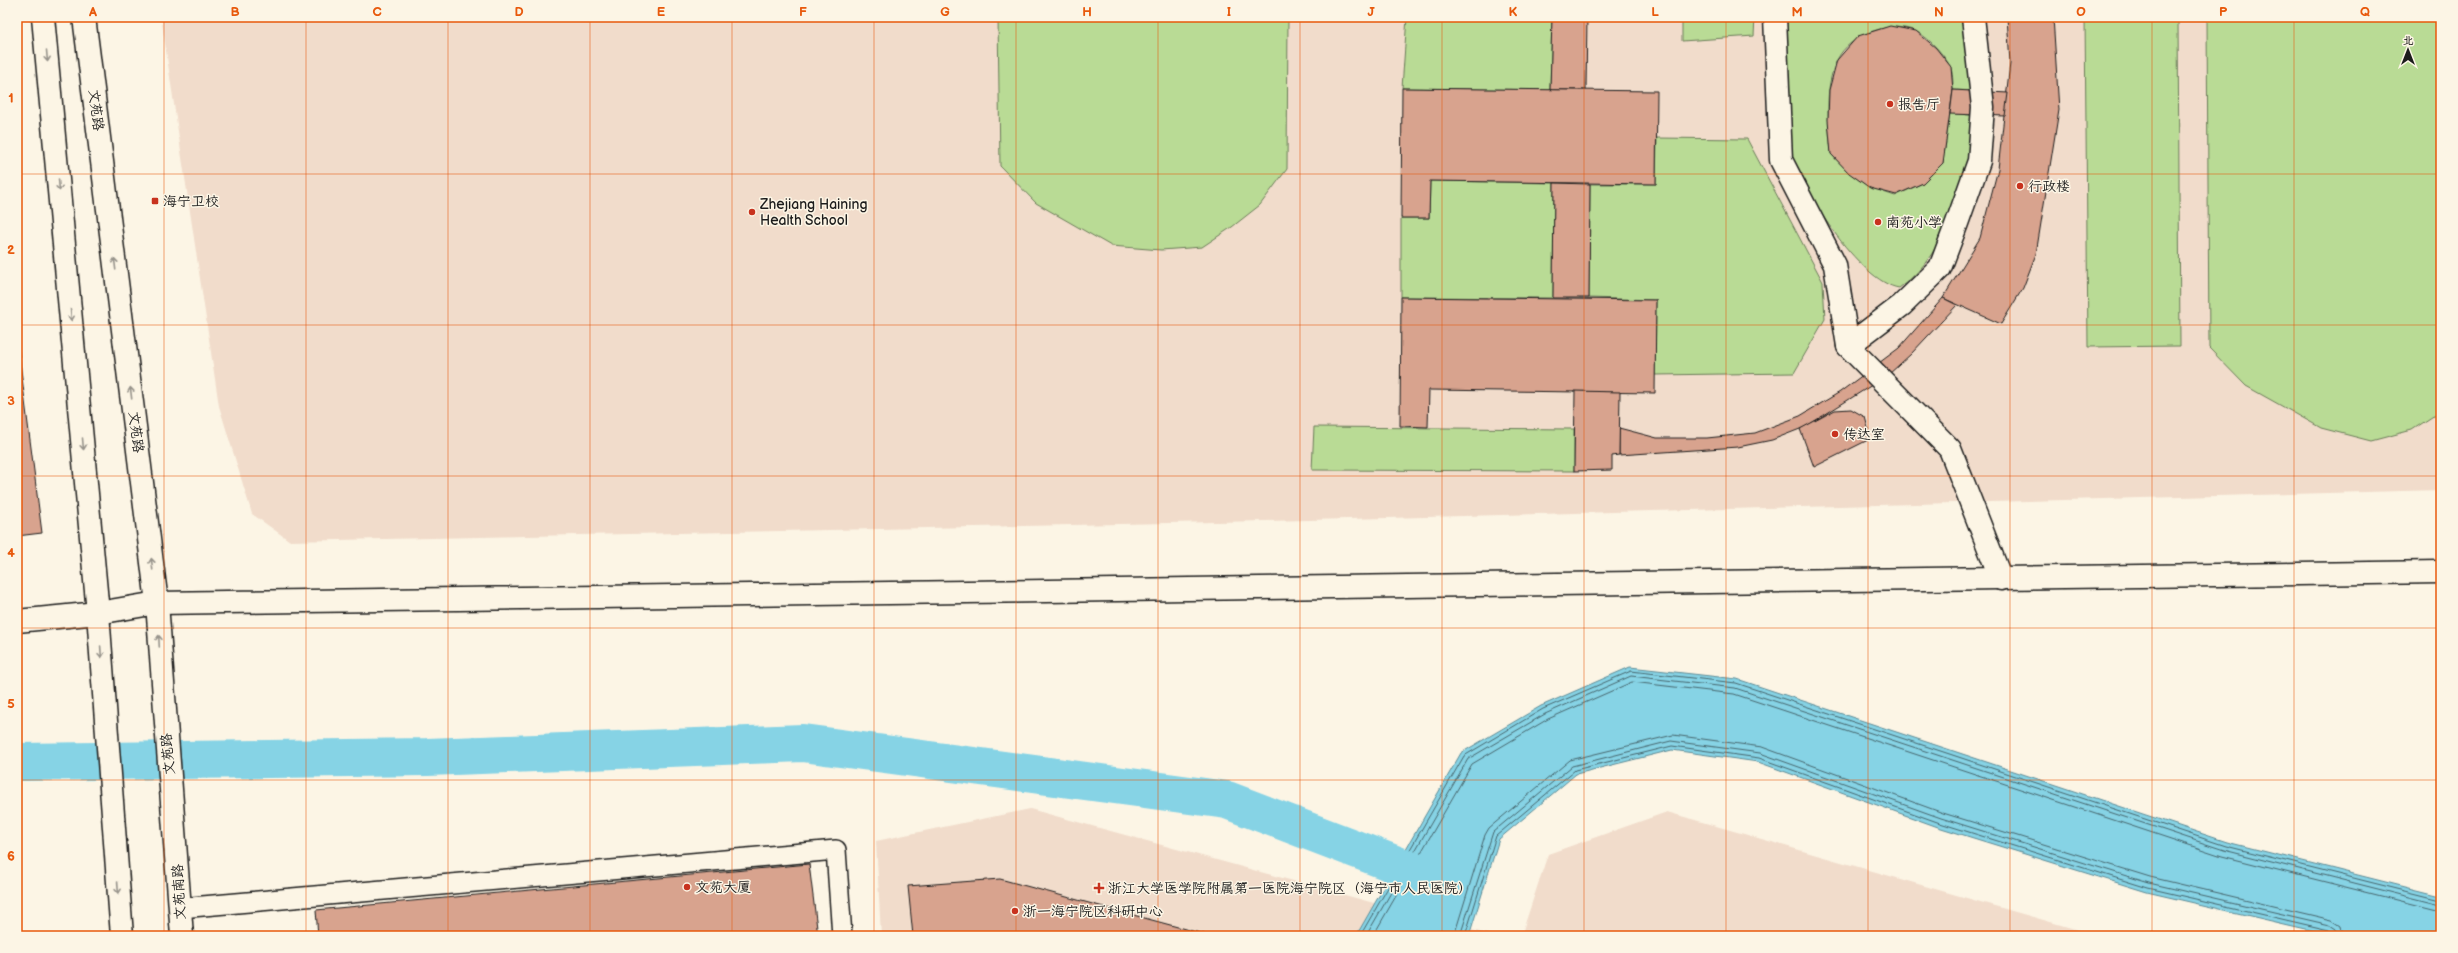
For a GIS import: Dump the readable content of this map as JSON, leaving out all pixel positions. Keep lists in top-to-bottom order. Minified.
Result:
{"streets":{"street":["文苑路","文苑南路"]},"crossings":[["文苑路","文苑南路"]],"places":{"other":["报告厅","行政楼","Zhejiang Haining Health School","南苑小学","传达室","文苑大厦","浙一海宁院区科研中心"],"transit":["海宁卫校"],"health":["浙江大学医学院附属第一医院海宁院区（海宁市人民医院）"]},"north":"top","grid":{"columns":["A","B","C","D","E","F","G","H","I","J","K","L","M","N","O","P","Q"],"rows":["1","2","3","4","5","6"]}}
